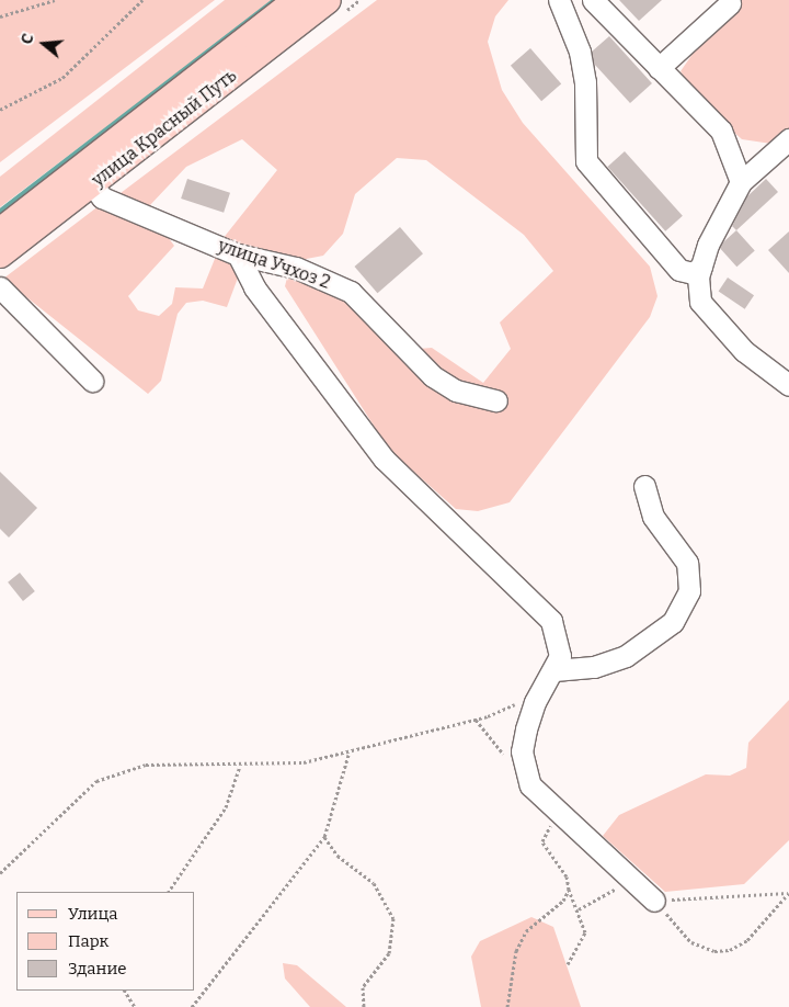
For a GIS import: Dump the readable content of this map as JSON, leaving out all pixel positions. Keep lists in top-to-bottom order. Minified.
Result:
{"streets":{"main road":["улица Красный Путь"],"street":["улица Учхоз 2"]},"crossings":[["улица Красный Путь","улица Учхоз 2"]],"legend":["Улица","Парк","Здание"],"north":"left"}
